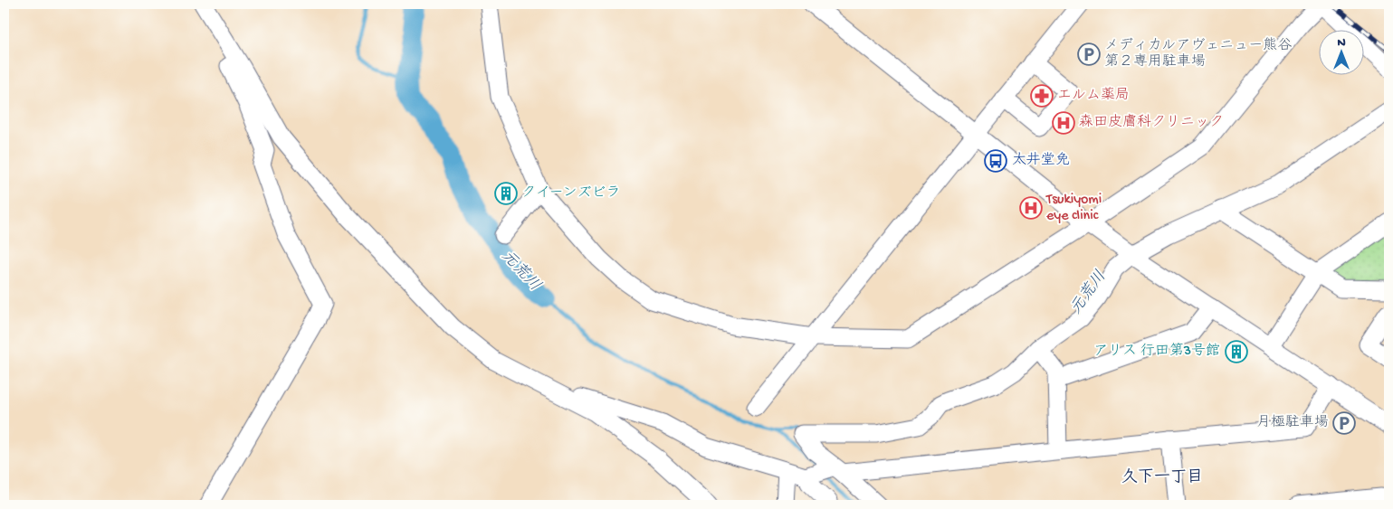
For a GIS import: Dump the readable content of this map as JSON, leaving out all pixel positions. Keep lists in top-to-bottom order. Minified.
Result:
{"districts":["久下一丁目"],"water":["元荒川"],"places":{"parking":["メディカルアヴェニュー熊谷 第２専用駐車場","月極駐車場"],"pharmacy":["エルム薬局"],"hospital":["森田皮膚科クリニック","Tsukiyomi eye clinic"],"bus stop":["太井堂免"],"building":["クイーンズビラ","アリス 行田第3号館"]},"north":"top"}
